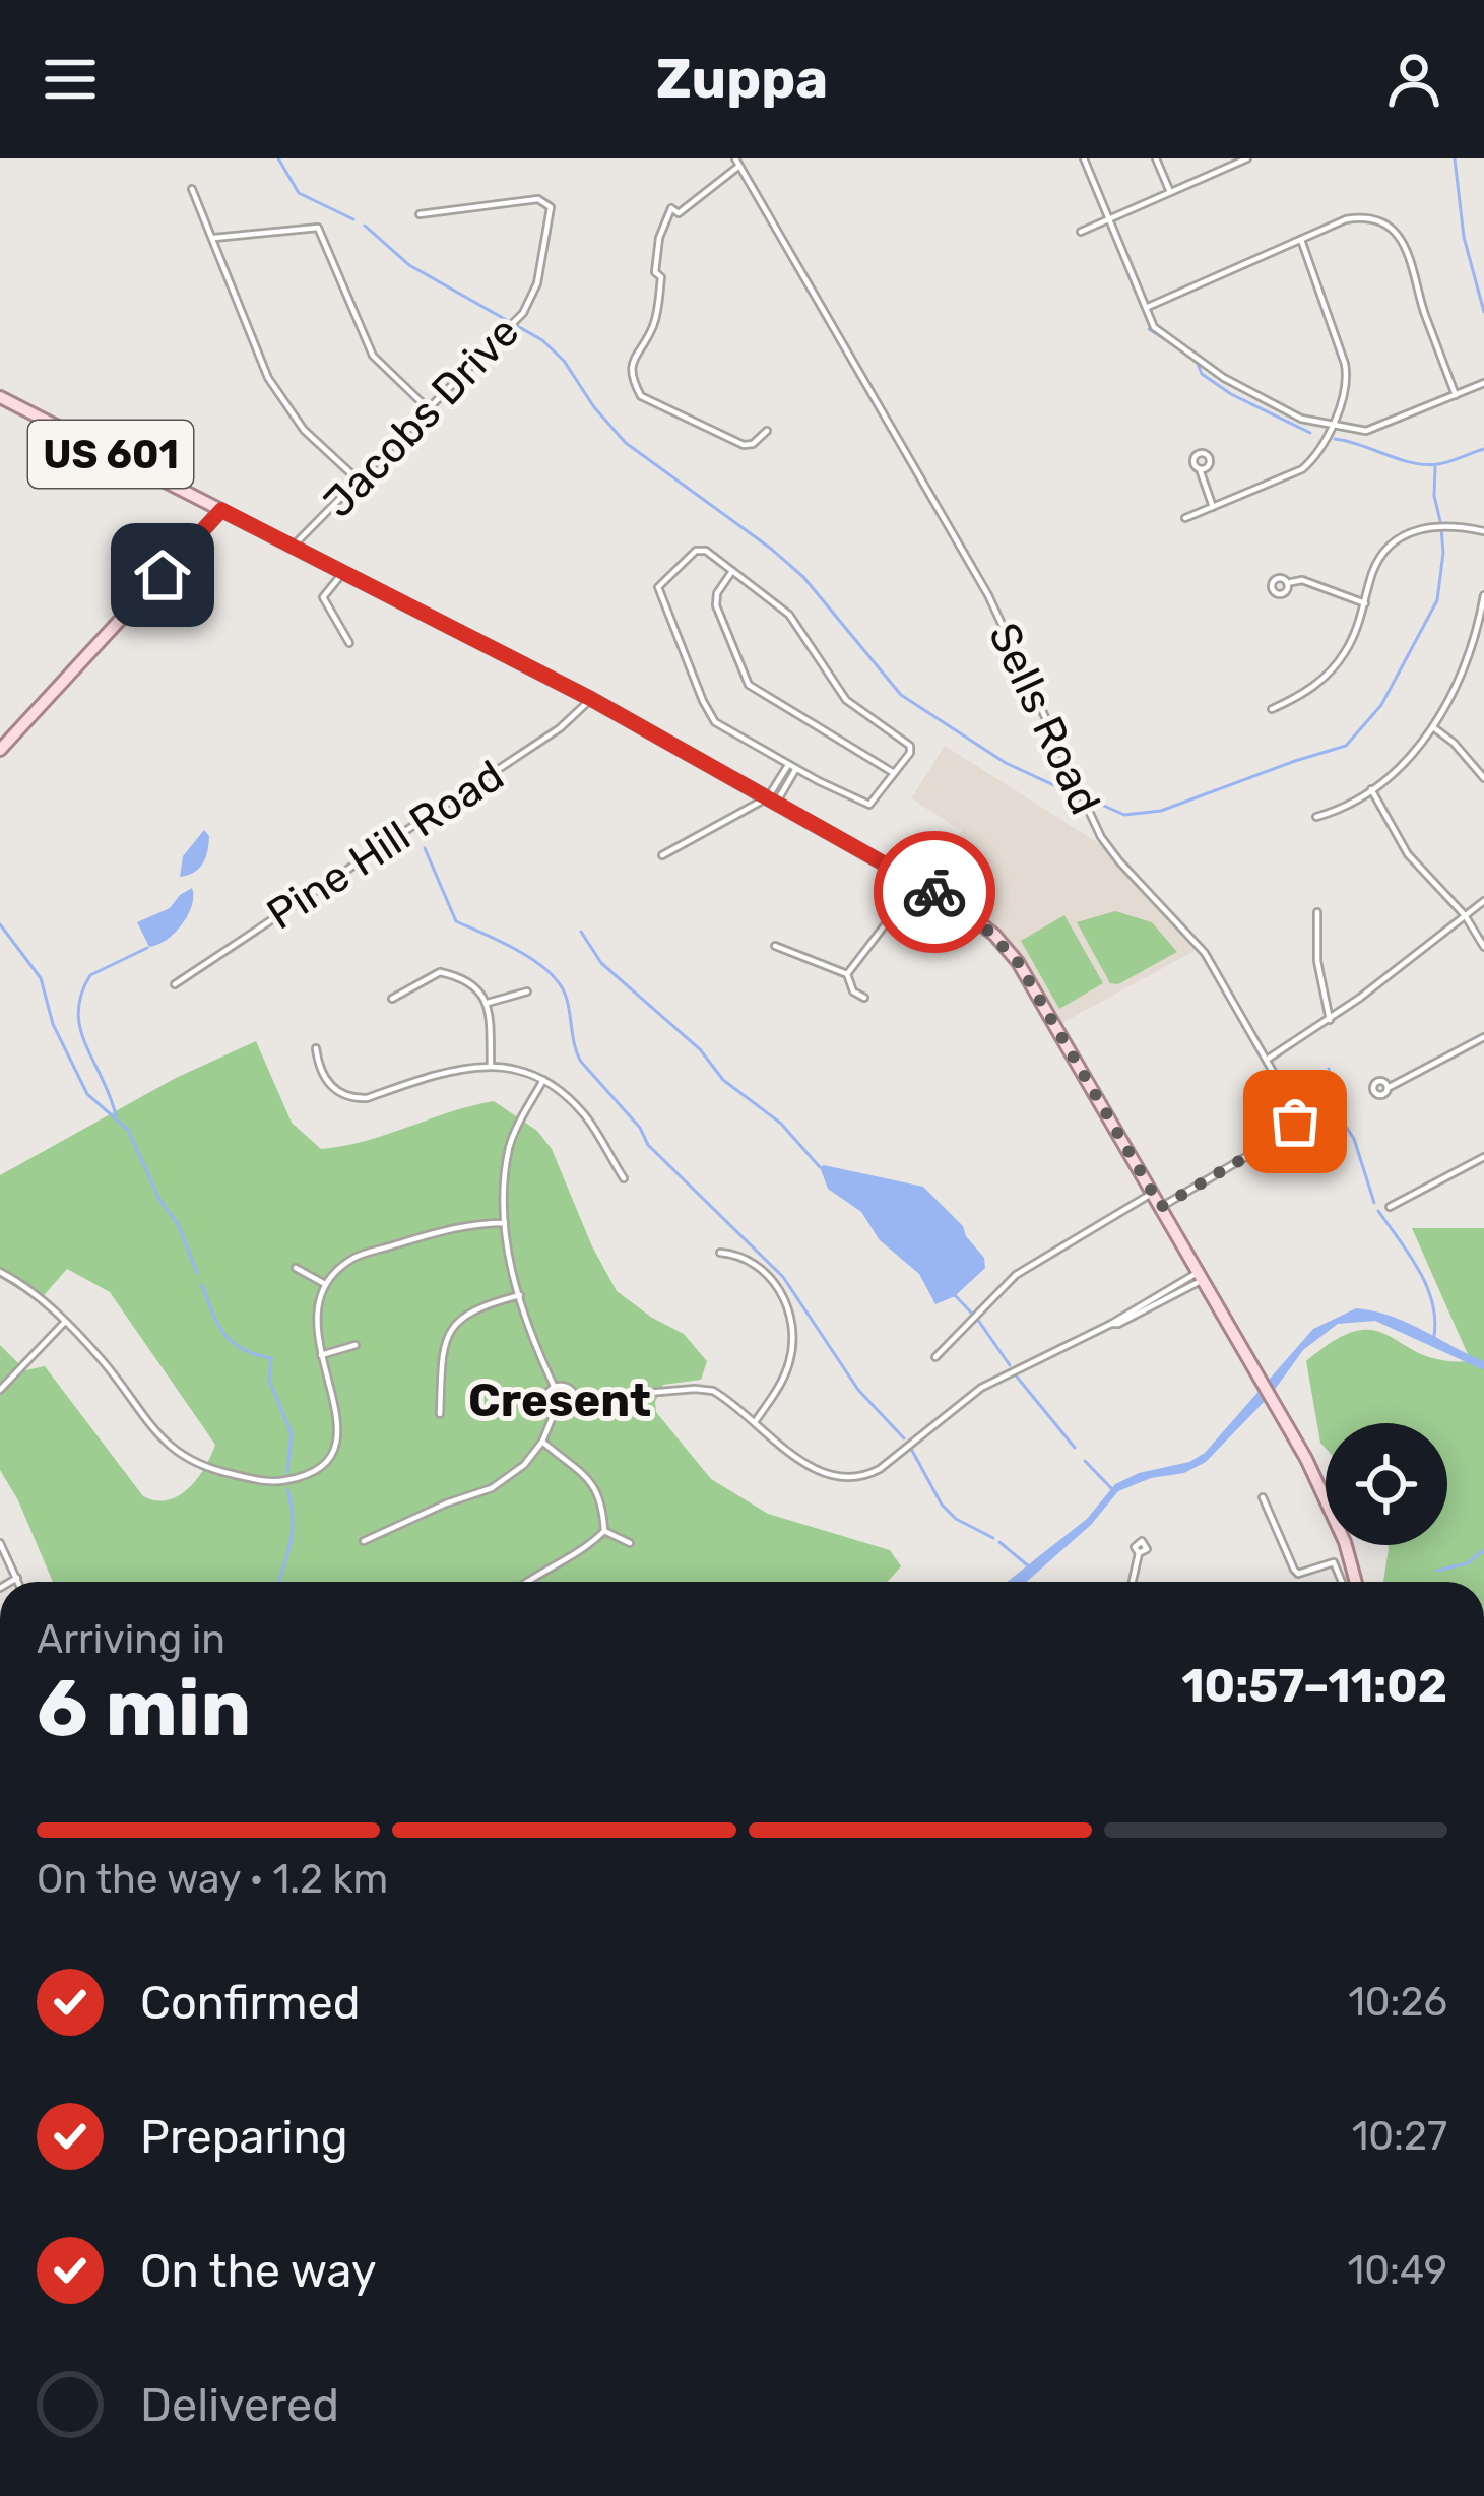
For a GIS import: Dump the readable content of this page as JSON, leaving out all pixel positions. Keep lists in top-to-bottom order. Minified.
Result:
{"streets":{"main road":["US 601"],"street":["Jacobs Drive","Sells Road","Pine Hill Road"]},"districts":["Cresent"],"page":{"header":"Zuppa","heading":["6 min","Arriving in","10:57–11:02"],"bar":"On the way · 1.2 km","list":[["Confirmed","10:26"],["Preparing","10:27"],["On the way","10:49"],"Delivered"]}}
